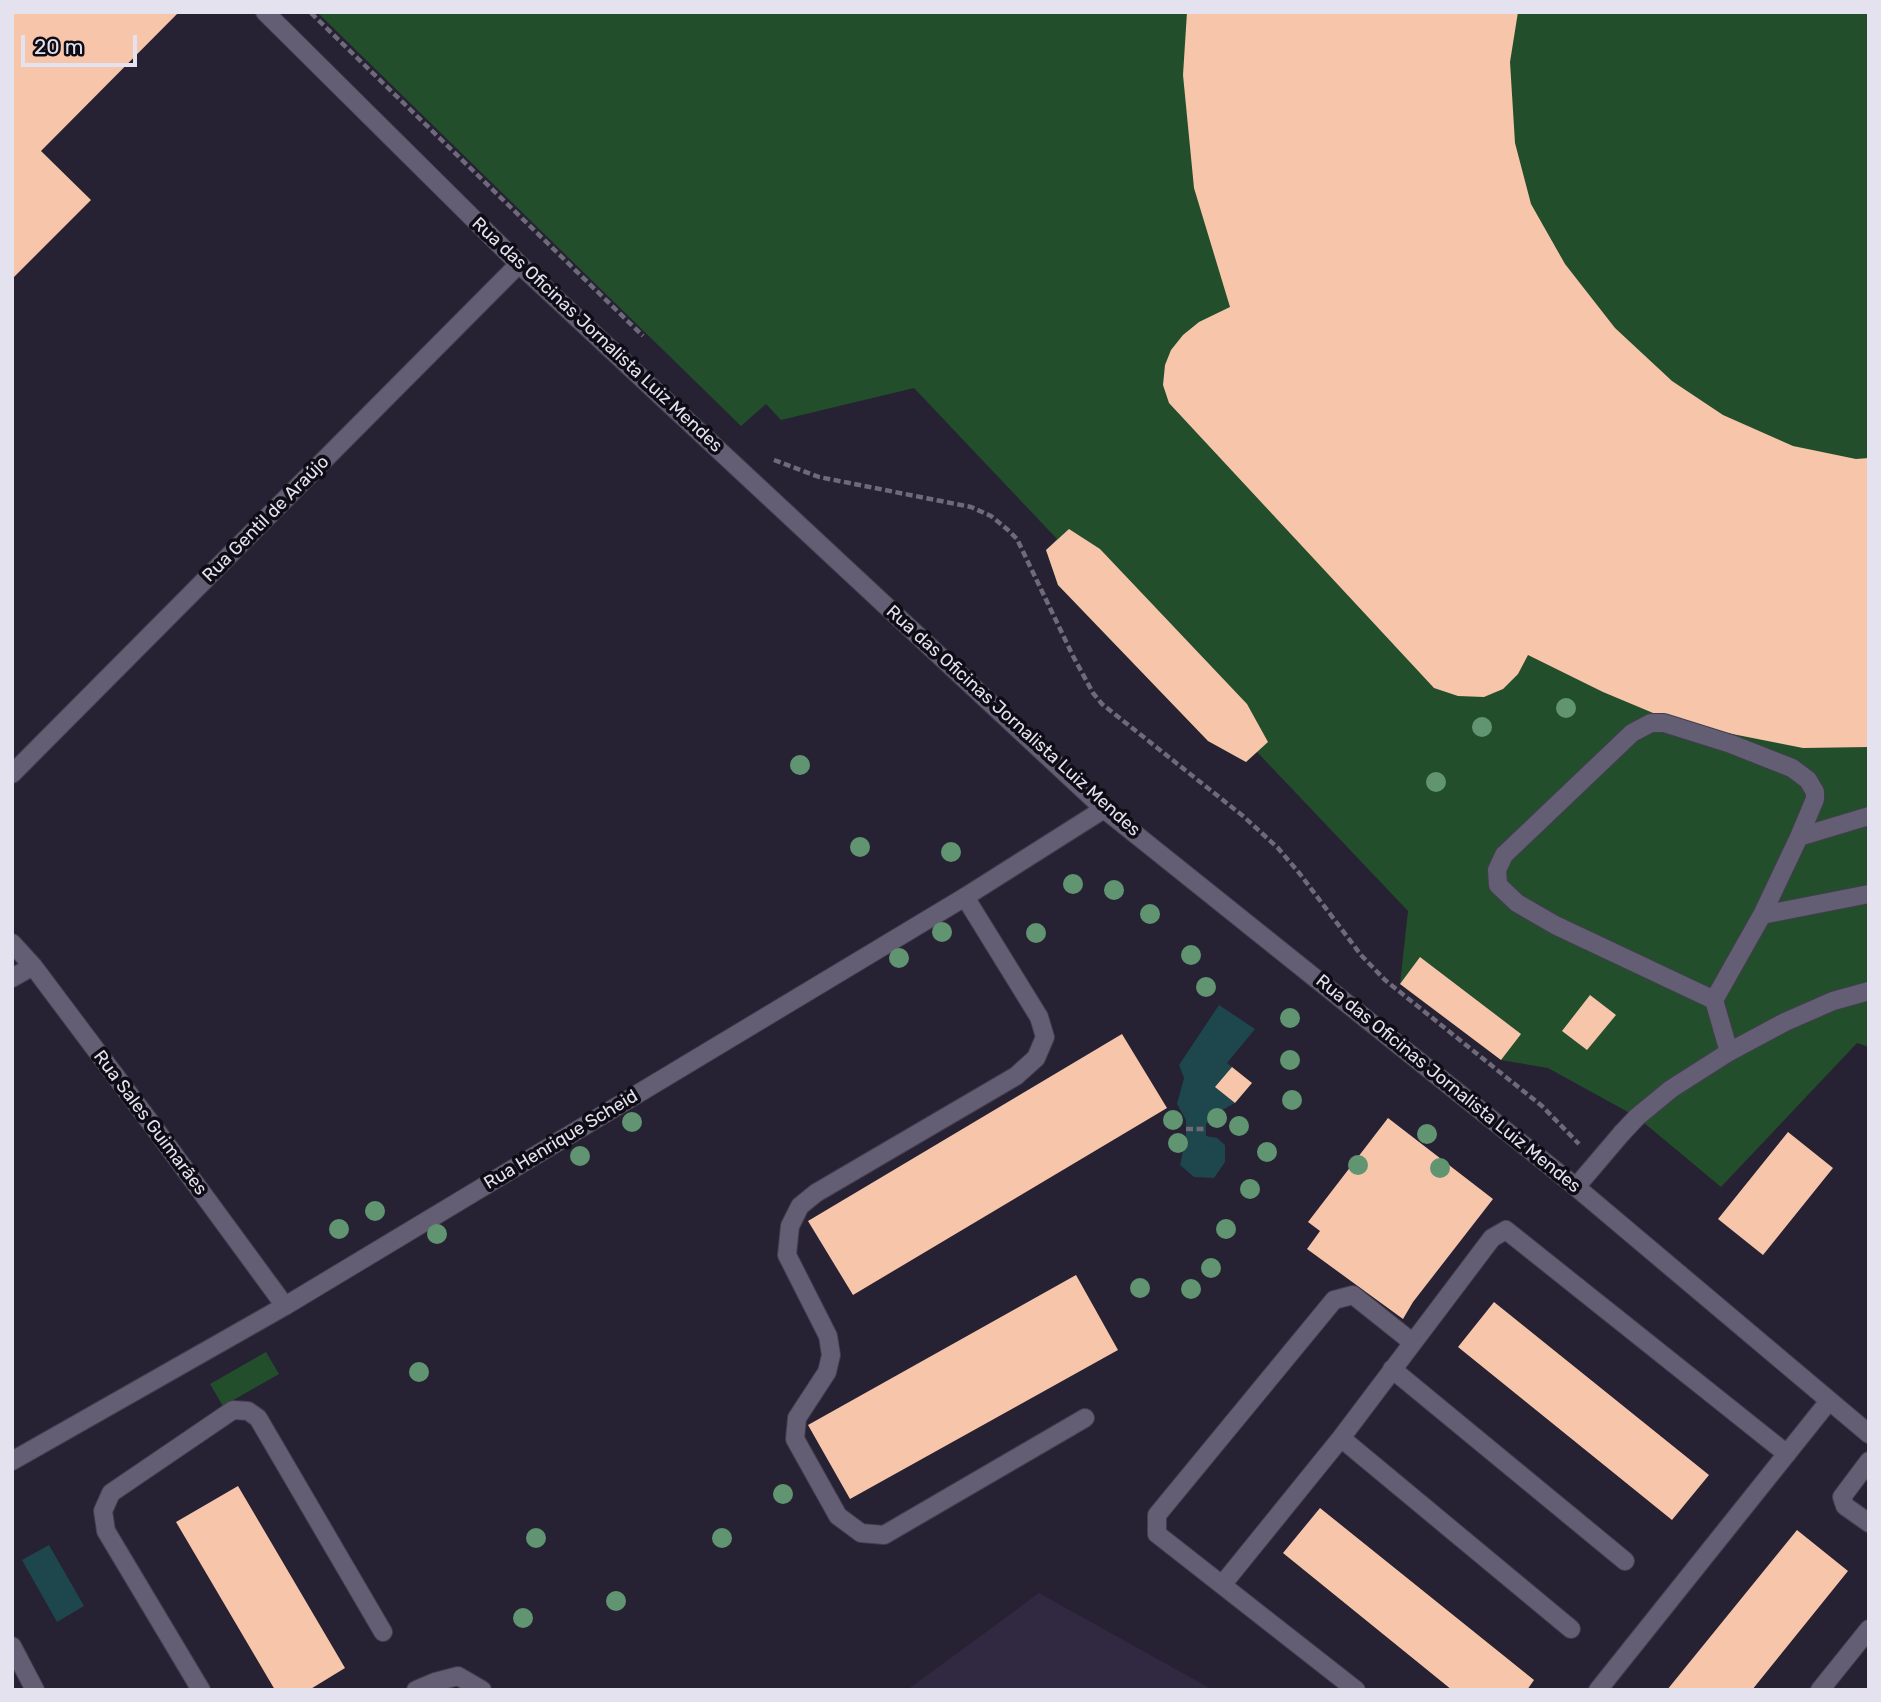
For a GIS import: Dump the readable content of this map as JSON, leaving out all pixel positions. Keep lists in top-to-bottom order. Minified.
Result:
{"streets":{"street":["Rua das Oficinas Jornalista Luiz Mendes","Rua Gentil de Araújo","Rua Sales Guimarães","Rua Henrique Scheid"]},"crossings":[["Rua das Oficinas Jornalista Luiz Mendes","Rua Gentil de Araújo"],["Rua das Oficinas Jornalista Luiz Mendes","Rua Henrique Scheid"],["Rua Sales Guimarães","Rua Henrique Scheid"]],"scale_bar":"20 m"}
